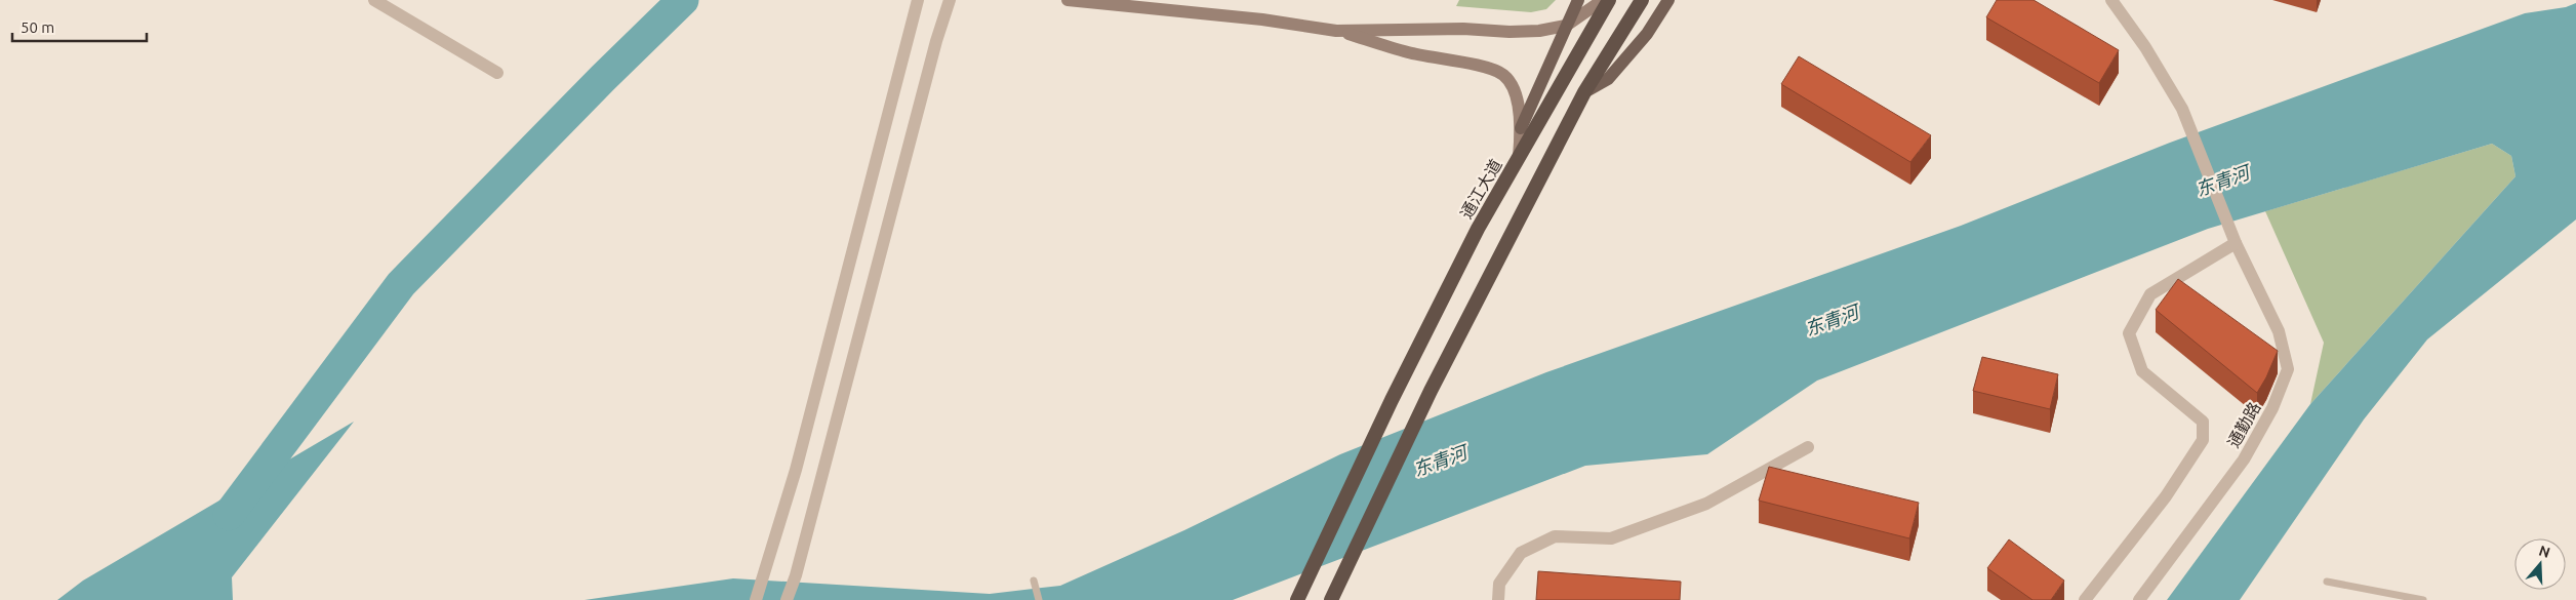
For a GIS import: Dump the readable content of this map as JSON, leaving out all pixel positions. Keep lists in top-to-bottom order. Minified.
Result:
{"streets":{"highway":["通江大道"],"street":["通勤路"]},"water":["东青河"],"scale_bar":"50 m","north":"top"}
